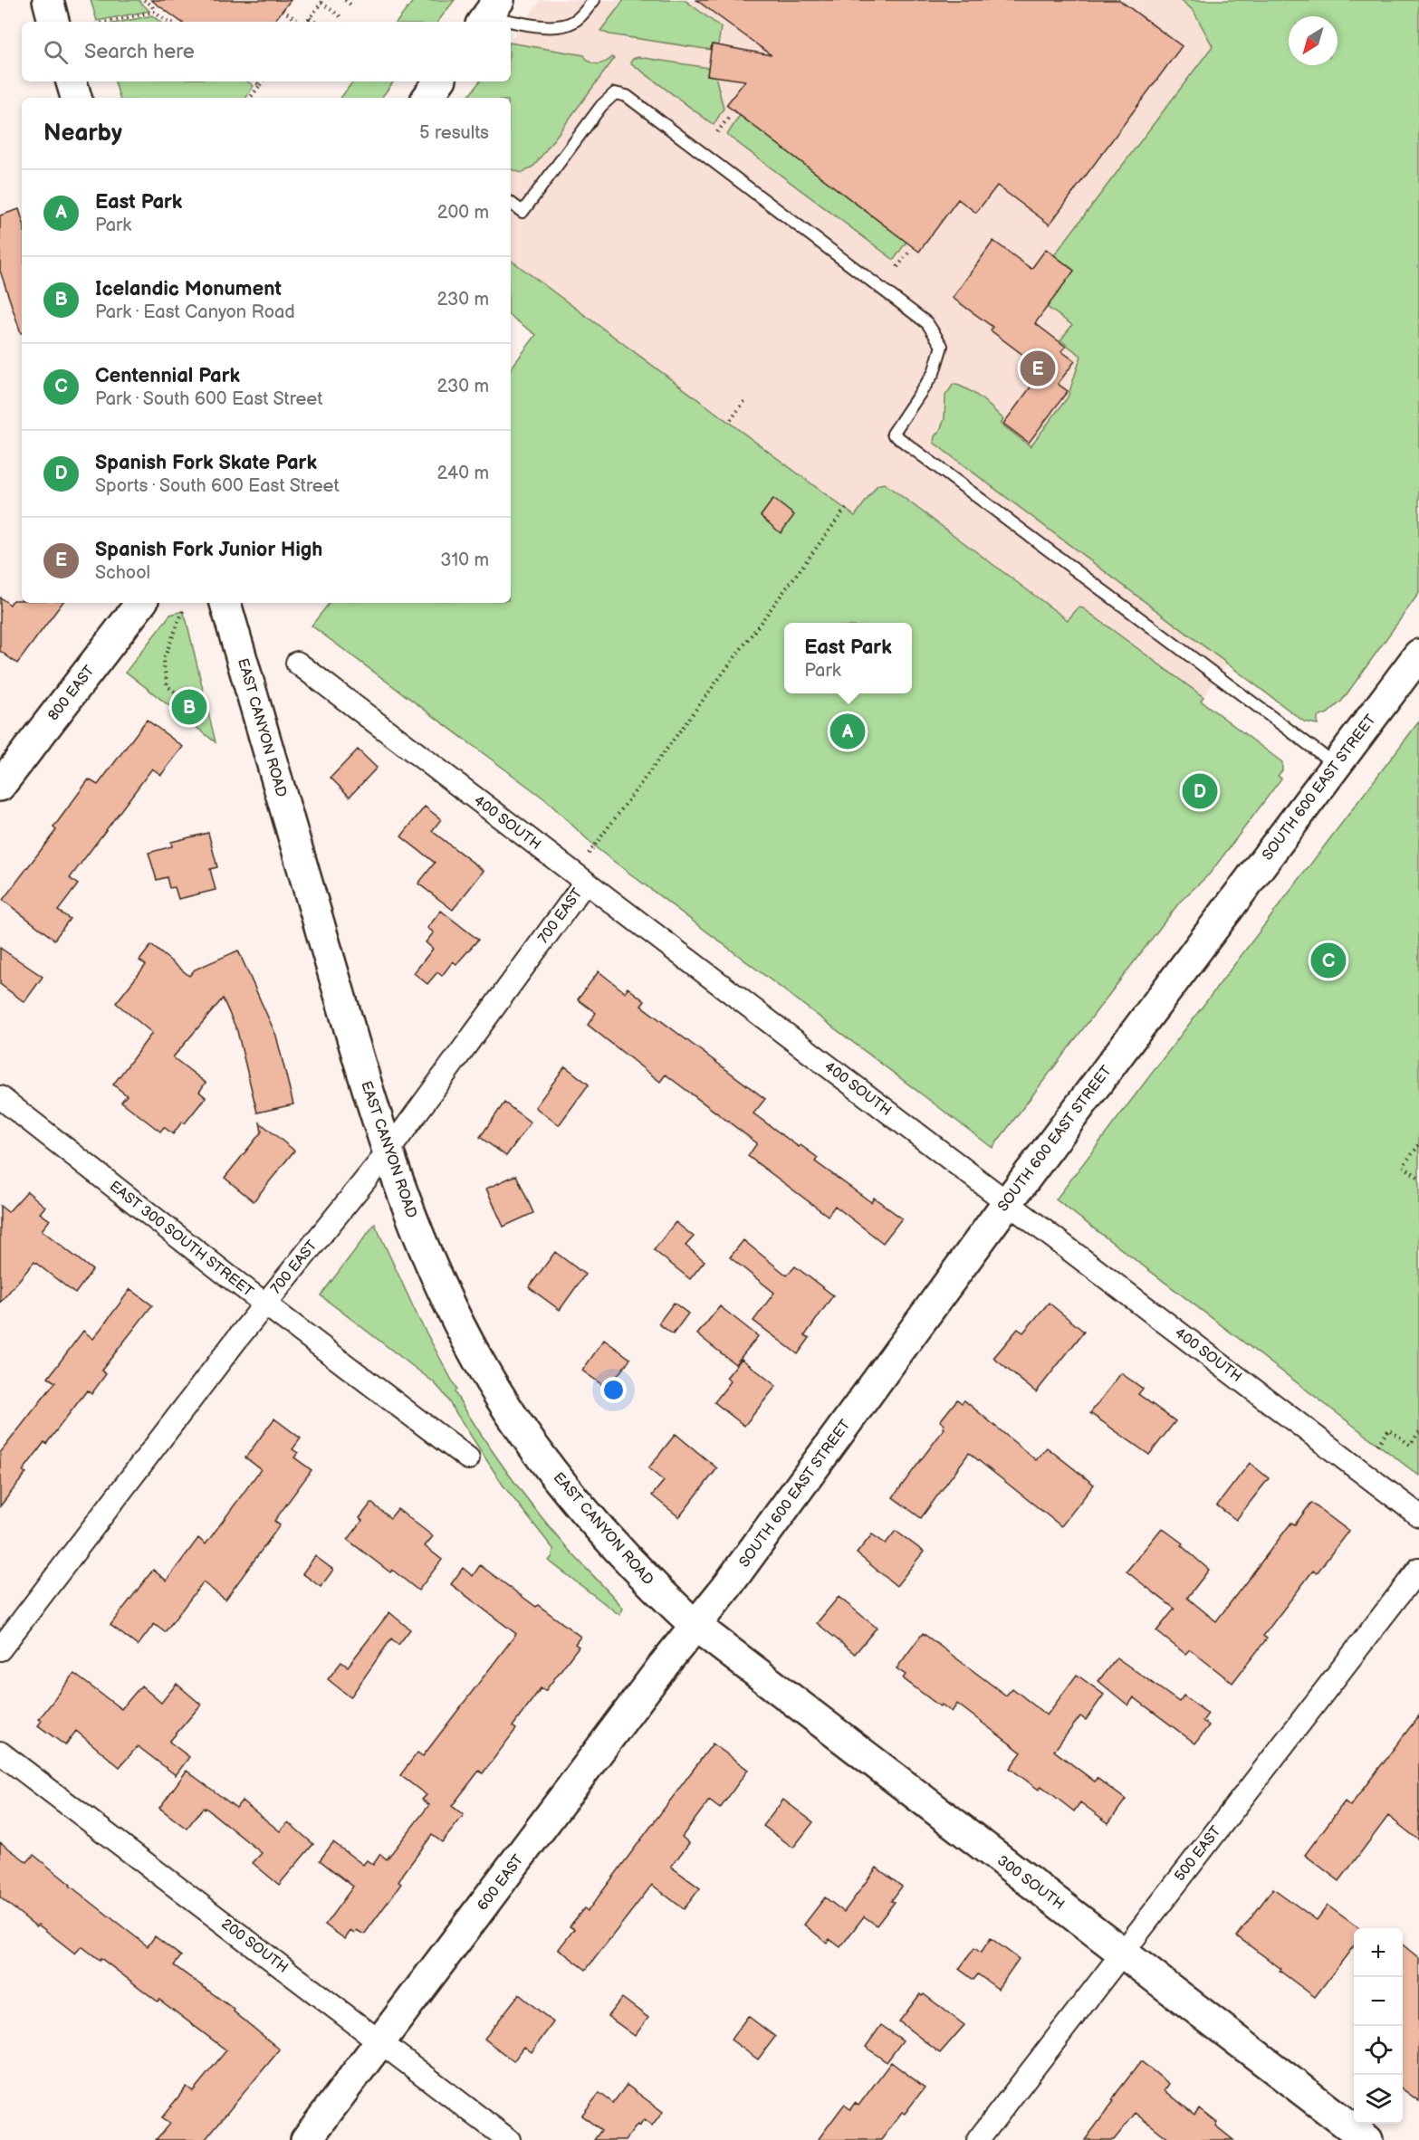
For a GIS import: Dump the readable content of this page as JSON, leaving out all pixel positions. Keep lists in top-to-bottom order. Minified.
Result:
{"streets":{"street":["800 EAST","EAST CANYON ROAD","SOUTH 600 EAST STREET","400 SOUTH","700 EAST","EAST 300 SOUTH STREET","500 EAST","600 EAST","300 SOUTH","200 SOUTH"]},"crossings":[["EAST CANYON ROAD","SOUTH 600 EAST STREET"],["EAST CANYON ROAD","700 EAST"],["EAST CANYON ROAD","600 EAST"],["EAST CANYON ROAD","300 SOUTH"],["SOUTH 600 EAST STREET","400 SOUTH"],["SOUTH 600 EAST STREET","600 EAST"],["SOUTH 600 EAST STREET","300 SOUTH"],["400 SOUTH","700 EAST"],["700 EAST","EAST 300 SOUTH STREET"],["500 EAST","300 SOUTH"],["600 EAST","300 SOUTH"],["600 EAST","200 SOUTH"]],"north":"bottom left","page":{"search":"Search here","heading":["Nearby","5 results"],"list":[{"mark":"A","name":"East Park","note":"Park","value":"200 m"},{"mark":"B","name":"Icelandic Monument","note":"Park · East Canyon Road","value":"230 m"},{"mark":"C","name":"Centennial Park","note":"Park · South 600 East Street","value":"230 m"},{"mark":"D","name":"Spanish Fork Skate Park","note":"Sports · South 600 East Street","value":"240 m"},{"mark":"E","name":"Spanish Fork Junior High","note":"School","value":"310 m"}],"pins":["E","B","A","D","C"],"popup":["East Park","Park"],"map_buttons":["+","−"]}}
